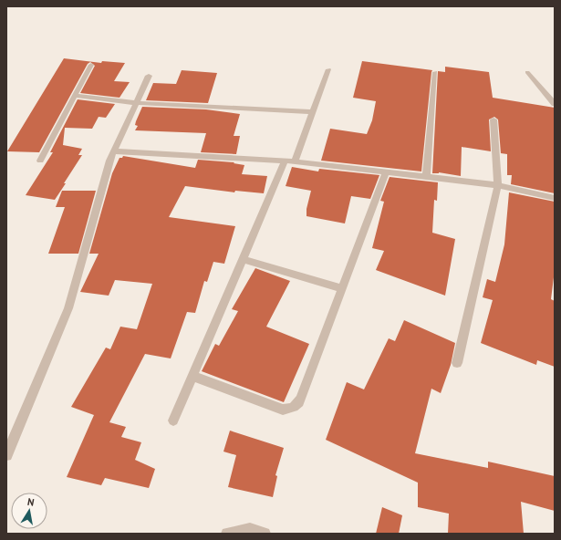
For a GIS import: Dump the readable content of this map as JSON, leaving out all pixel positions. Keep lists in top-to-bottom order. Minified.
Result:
{"north":"top"}
